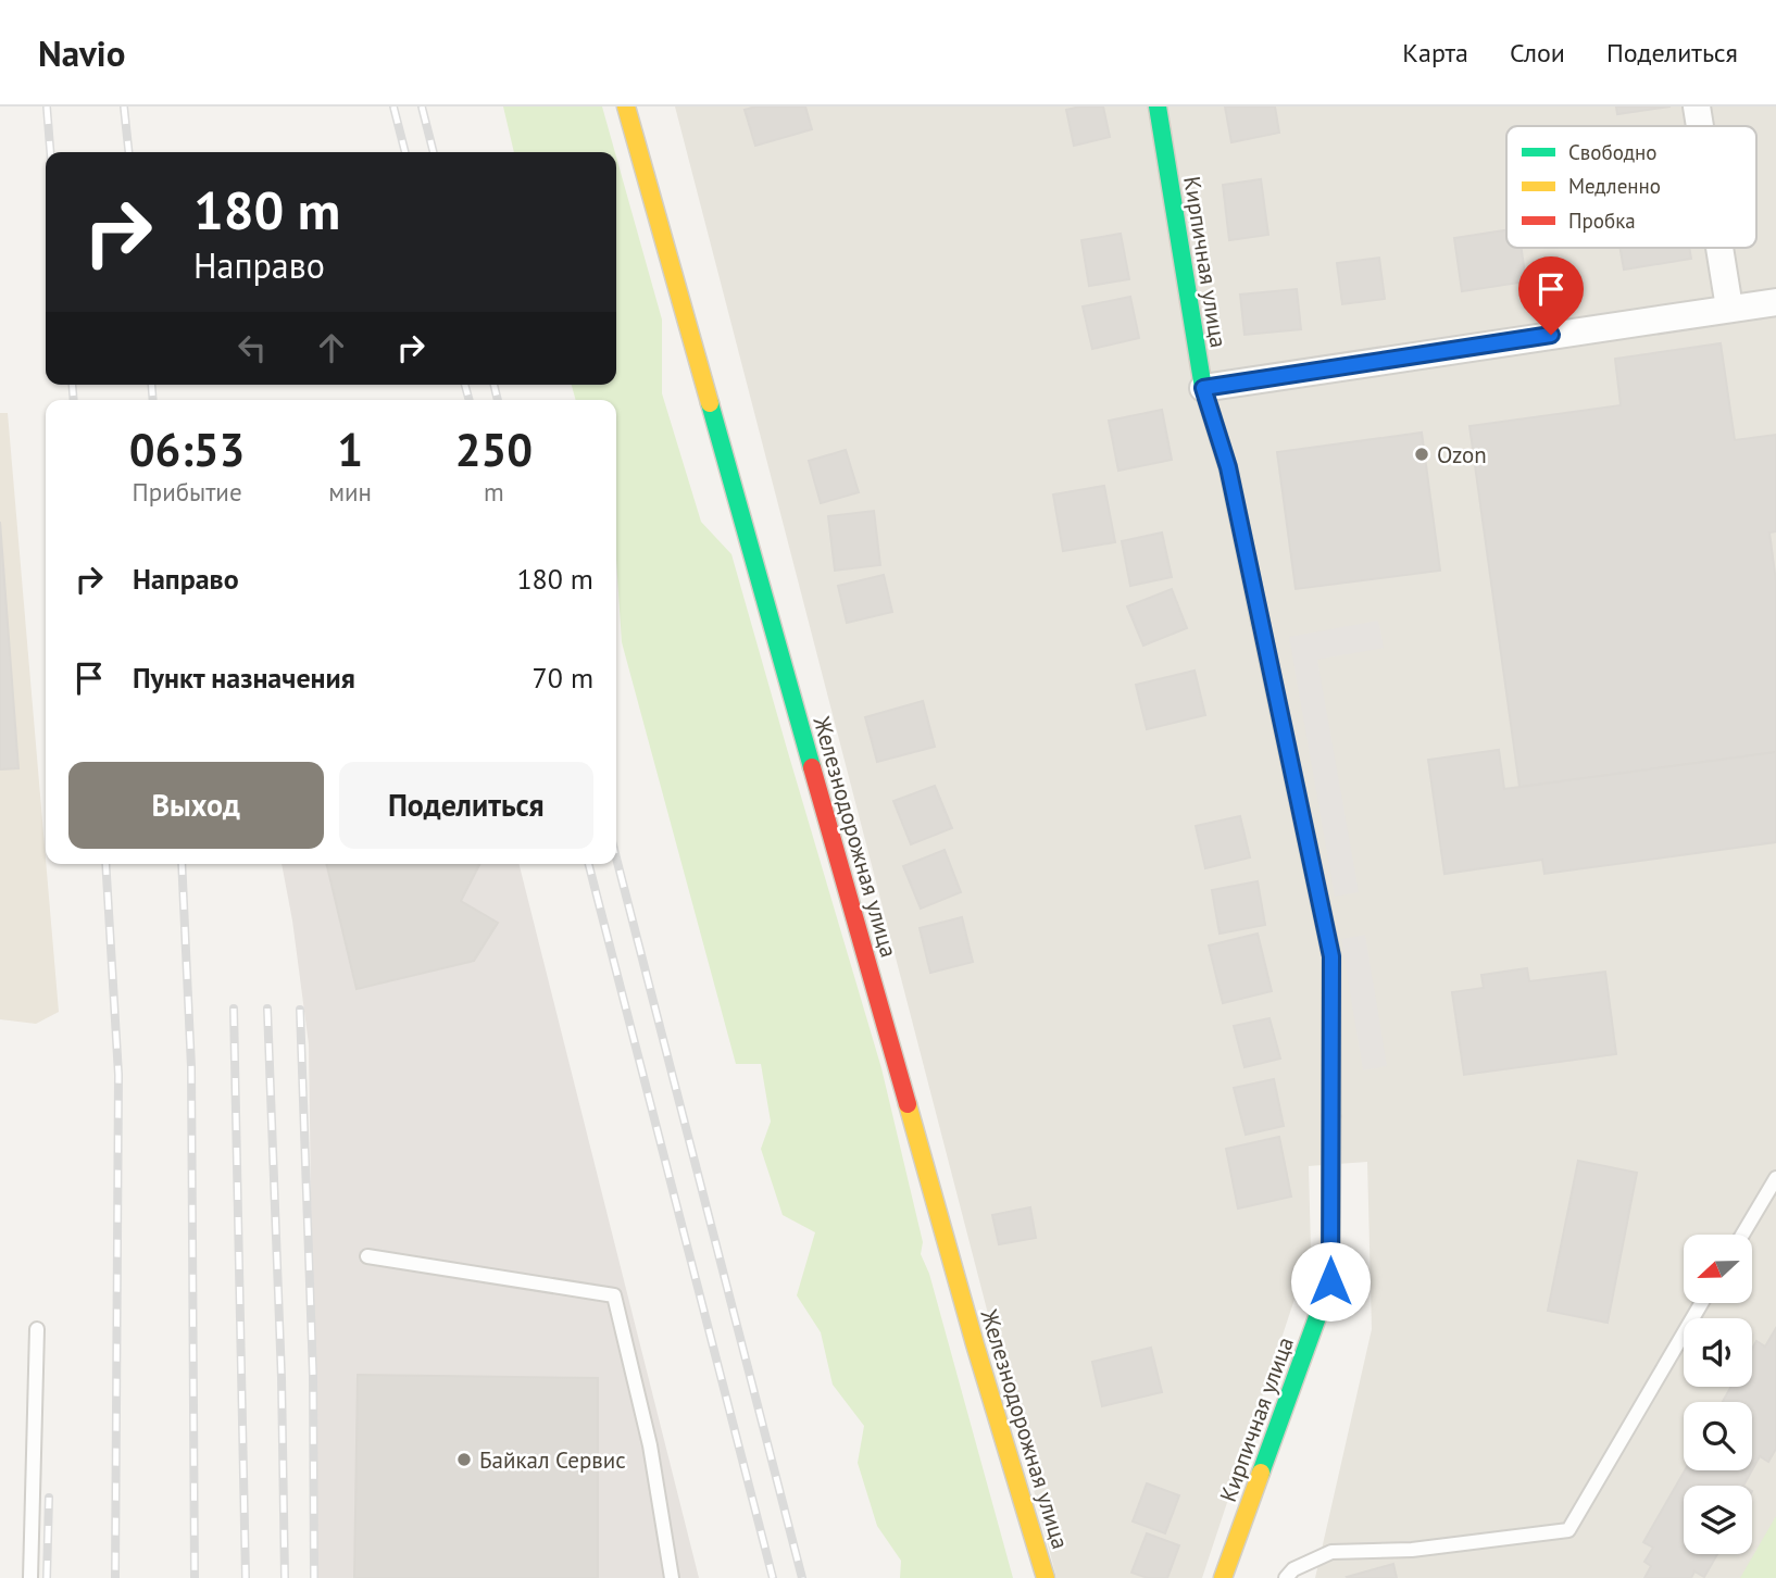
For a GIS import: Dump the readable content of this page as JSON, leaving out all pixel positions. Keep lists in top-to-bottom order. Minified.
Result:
{"streets":{"street":["Кирпичная улица","Железнодорожная улица"]},"places":["Ozon","Байкал Сервис"],"legend":["Свободно","Медленно","Пробка"],"north":"left","page":{"header":"Navio","nav":["Карта","Слои","Поделиться"],"turn":["180 m","Направо"],"eta":["06:53","Прибытие","1","мин","250","m"],"list":[{"name":"Направо","value":"180 m"},{"name":"Пункт назначения","value":"70 m"}],"buttons":["Выход","Поделиться"]}}
